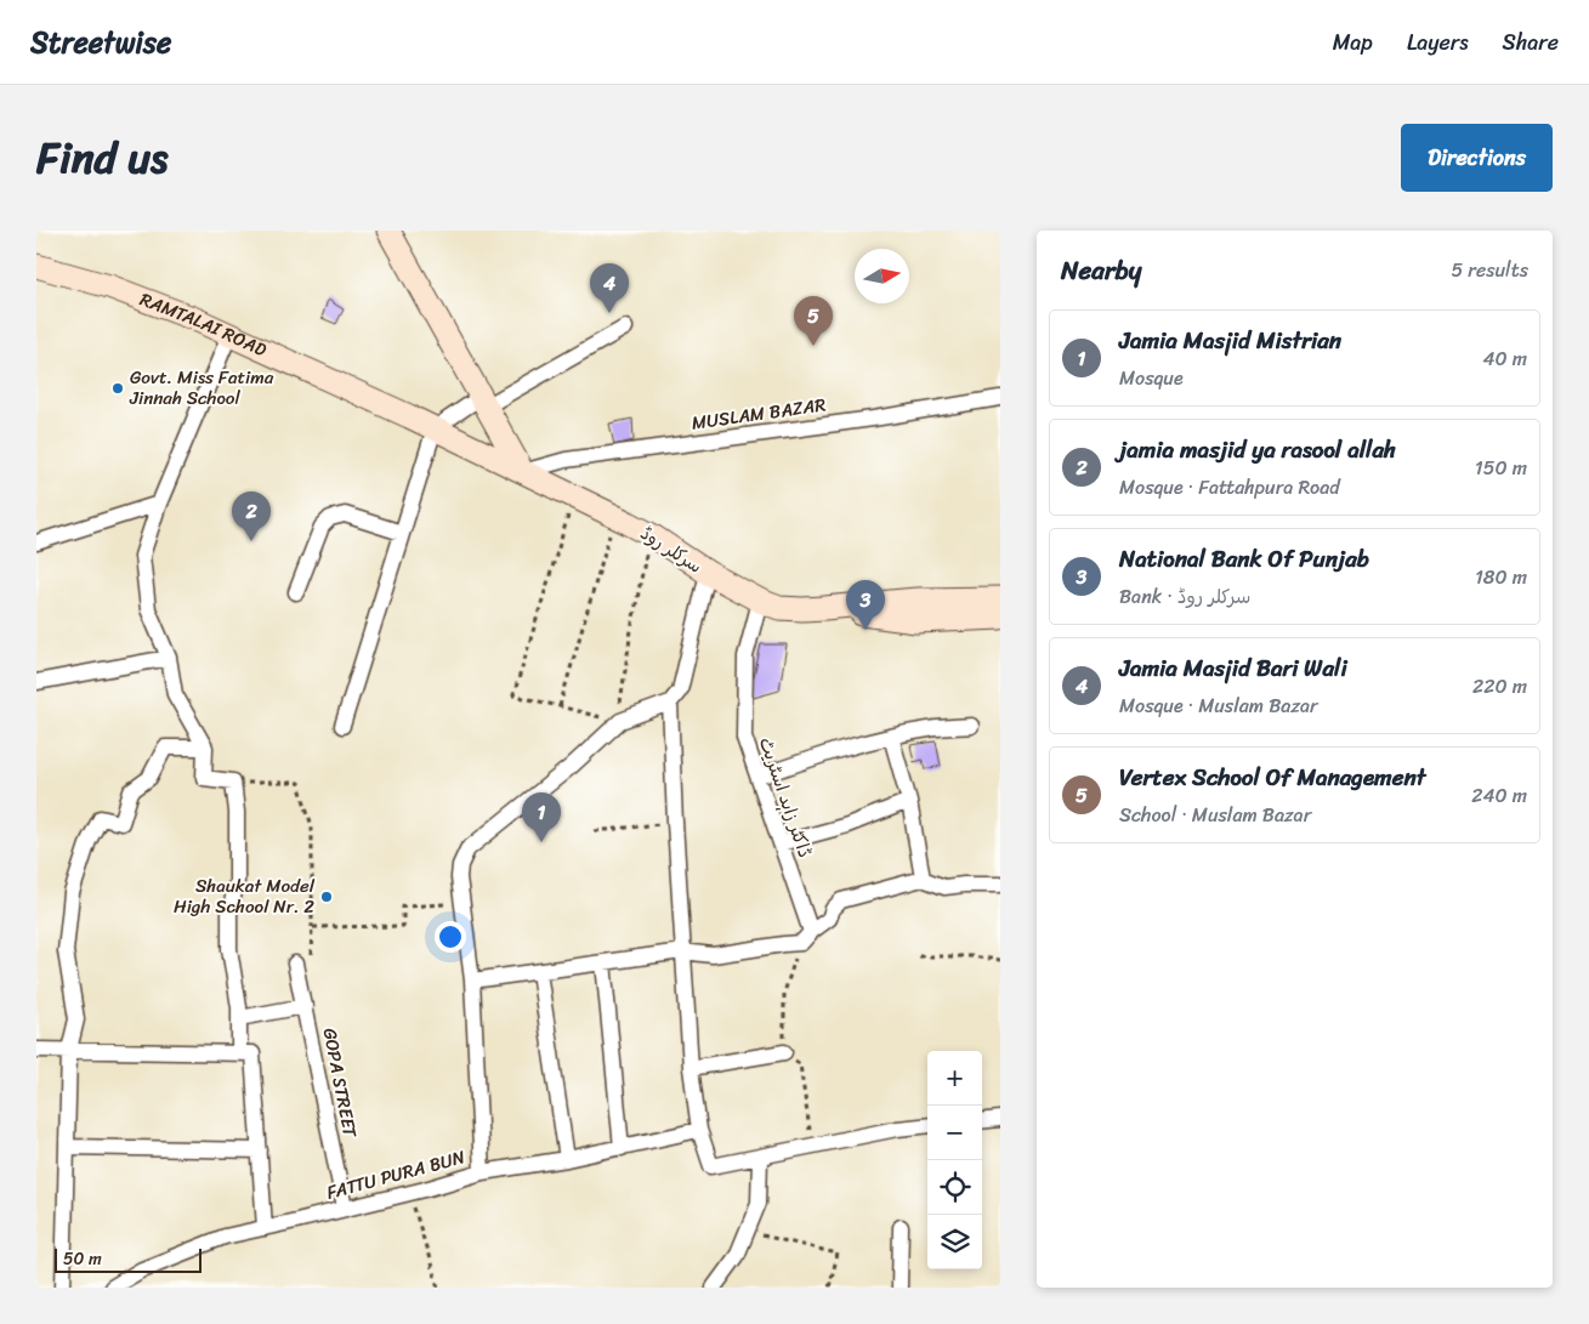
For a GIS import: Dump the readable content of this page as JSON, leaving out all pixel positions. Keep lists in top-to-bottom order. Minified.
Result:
{"streets":{"street":["RAMTALAI ROAD","MUSLAM BAZAR","سرکلر روڈ","ڈاکٹر زاہد اسٹریٹ","GOPA STREET","FATTU PURA BUN"]},"crossings":[["RAMTALAI ROAD","سرکلر روڈ"],["MUSLAM BAZAR","سرکلر روڈ"],["سرکلر روڈ","ڈاکٹر زاہد اسٹریٹ"],["GOPA STREET","FATTU PURA BUN"]],"places":["Govt. Miss Fatima Jinnah School","Shaukat Model High School Nr. 2"],"scale_bar":"50 m","north":"right","page":{"header":"Streetwise","nav":["Map","Layers","Share"],"title":"Find us","buttons":"Directions","heading":["Nearby","5 results"],"pins":["4","5","2","3","1"],"list":[{"mark":"1","name":"Jamia Masjid Mistrian","note":"Mosque","value":"40 m"},{"mark":"2","name":"jamia masjid ya rasool allah","note":"Mosque · Fattahpura Road","value":"150 m"},{"mark":"3","name":"National Bank Of Punjab","note":"Bank · سرکلر روڈ","value":"180 m"},{"mark":"4","name":"Jamia Masjid Bari Wali","note":"Mosque · Muslam Bazar","value":"220 m"},{"mark":"5","name":"Vertex School Of Management","note":"School · Muslam Bazar","value":"240 m"}],"map_buttons":["+","−"],"scale":"50 m"}}
